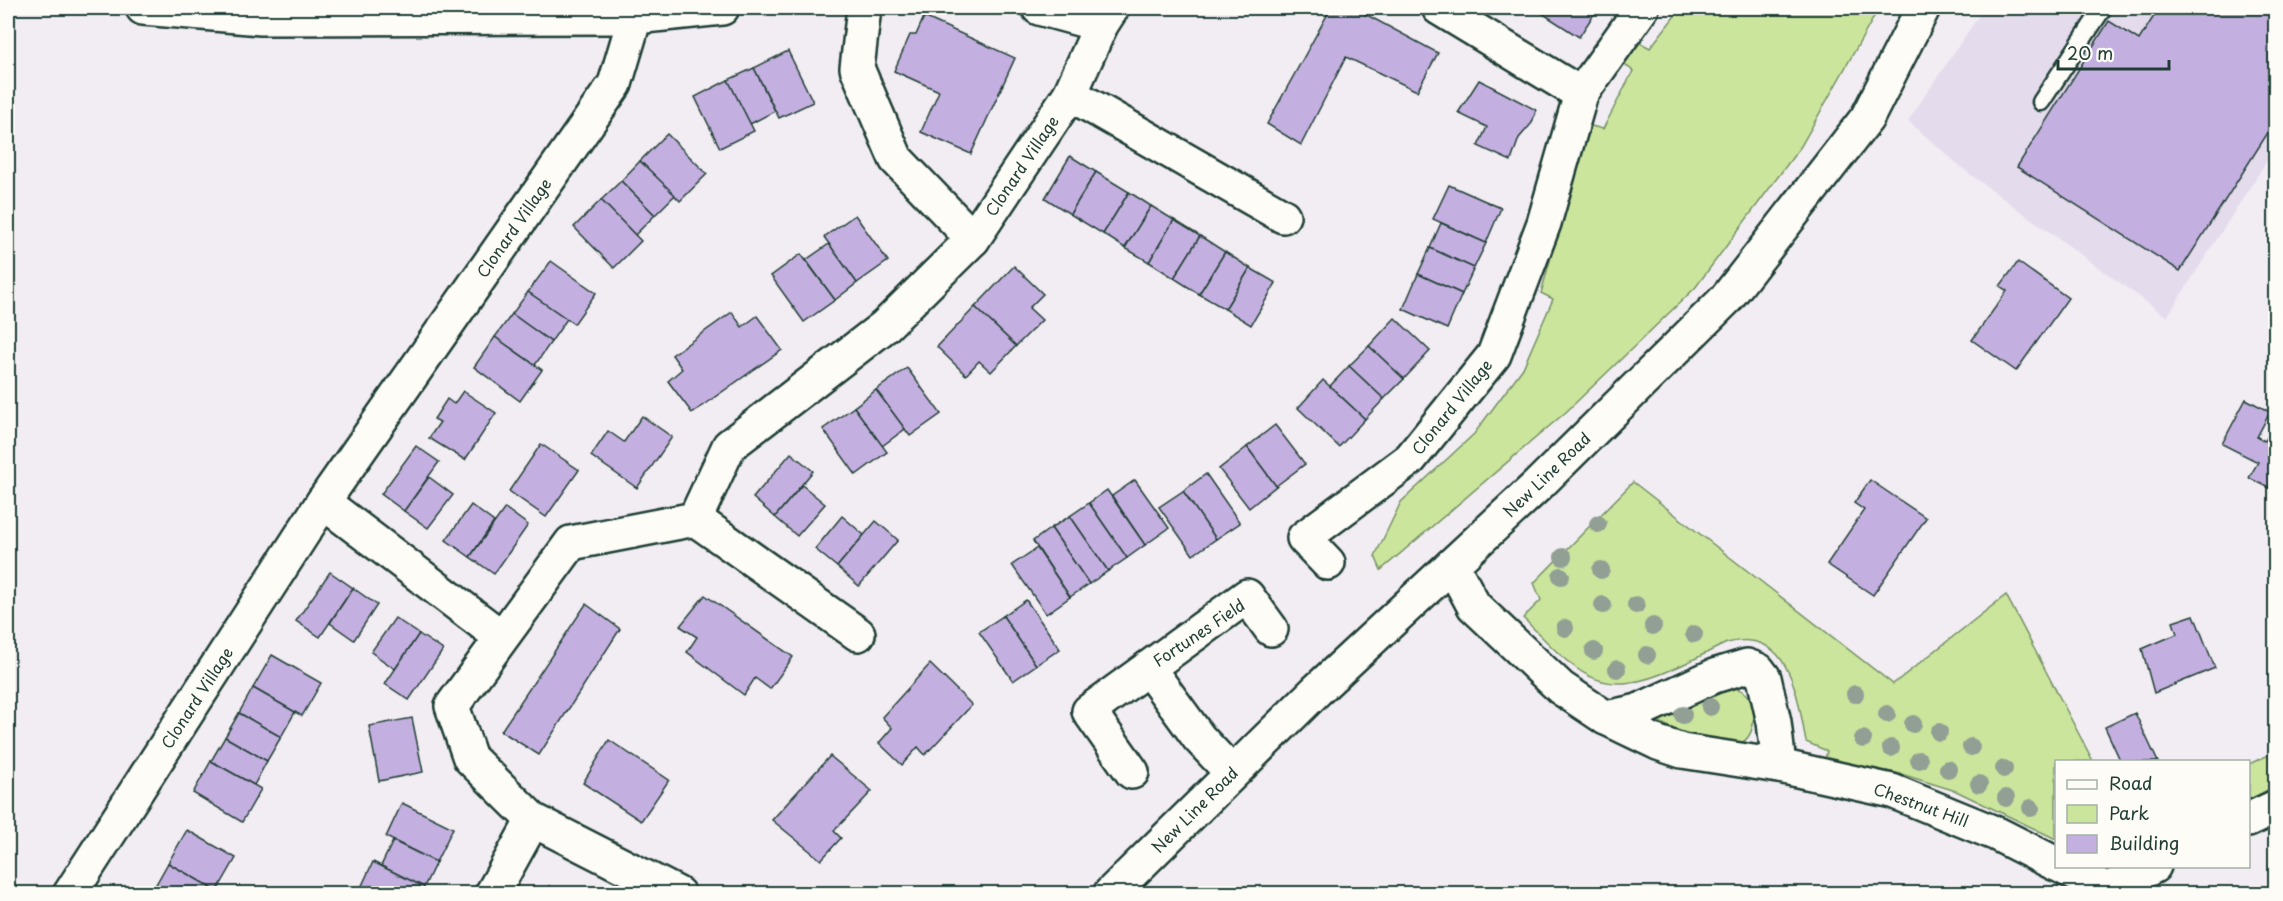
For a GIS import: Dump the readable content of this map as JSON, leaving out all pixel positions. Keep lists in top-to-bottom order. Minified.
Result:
{"streets":{"street":["Clonard Village","New Line Road","Fortunes Field","Chestnut Hill"]},"crossings":[["New Line Road","Fortunes Field"],["New Line Road","Chestnut Hill"]],"legend":["Road","Park","Building"],"scale_bar":"20 m"}
